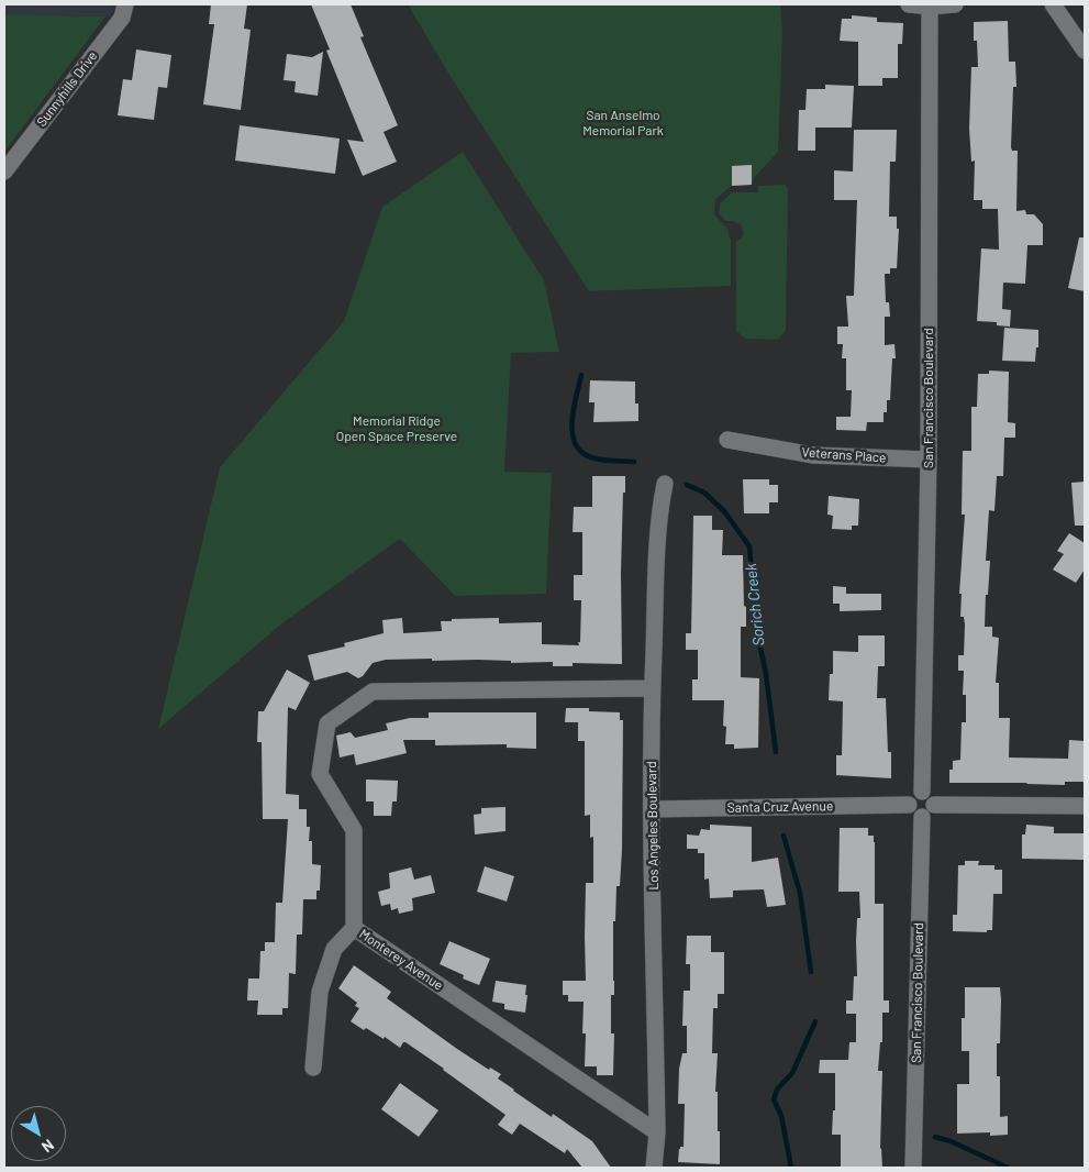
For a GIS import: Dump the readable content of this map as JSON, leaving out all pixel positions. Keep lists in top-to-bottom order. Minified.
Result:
{"streets":{"street":["Sunnyhills Drive","San Francisco Boulevard","Veterans Place","Santa Cruz Avenue","Los Angeles Boulevard","Monterey Avenue"]},"crossings":[["San Francisco Boulevard","Veterans Place"],["San Francisco Boulevard","Santa Cruz Avenue"],["Santa Cruz Avenue","Los Angeles Boulevard"],["Los Angeles Boulevard","Monterey Avenue"]],"water":["Sorich Creek"],"parks":["San Anselmo Memorial Park","Memorial Ridge Open Space Preserve"],"north":"bottom right"}
